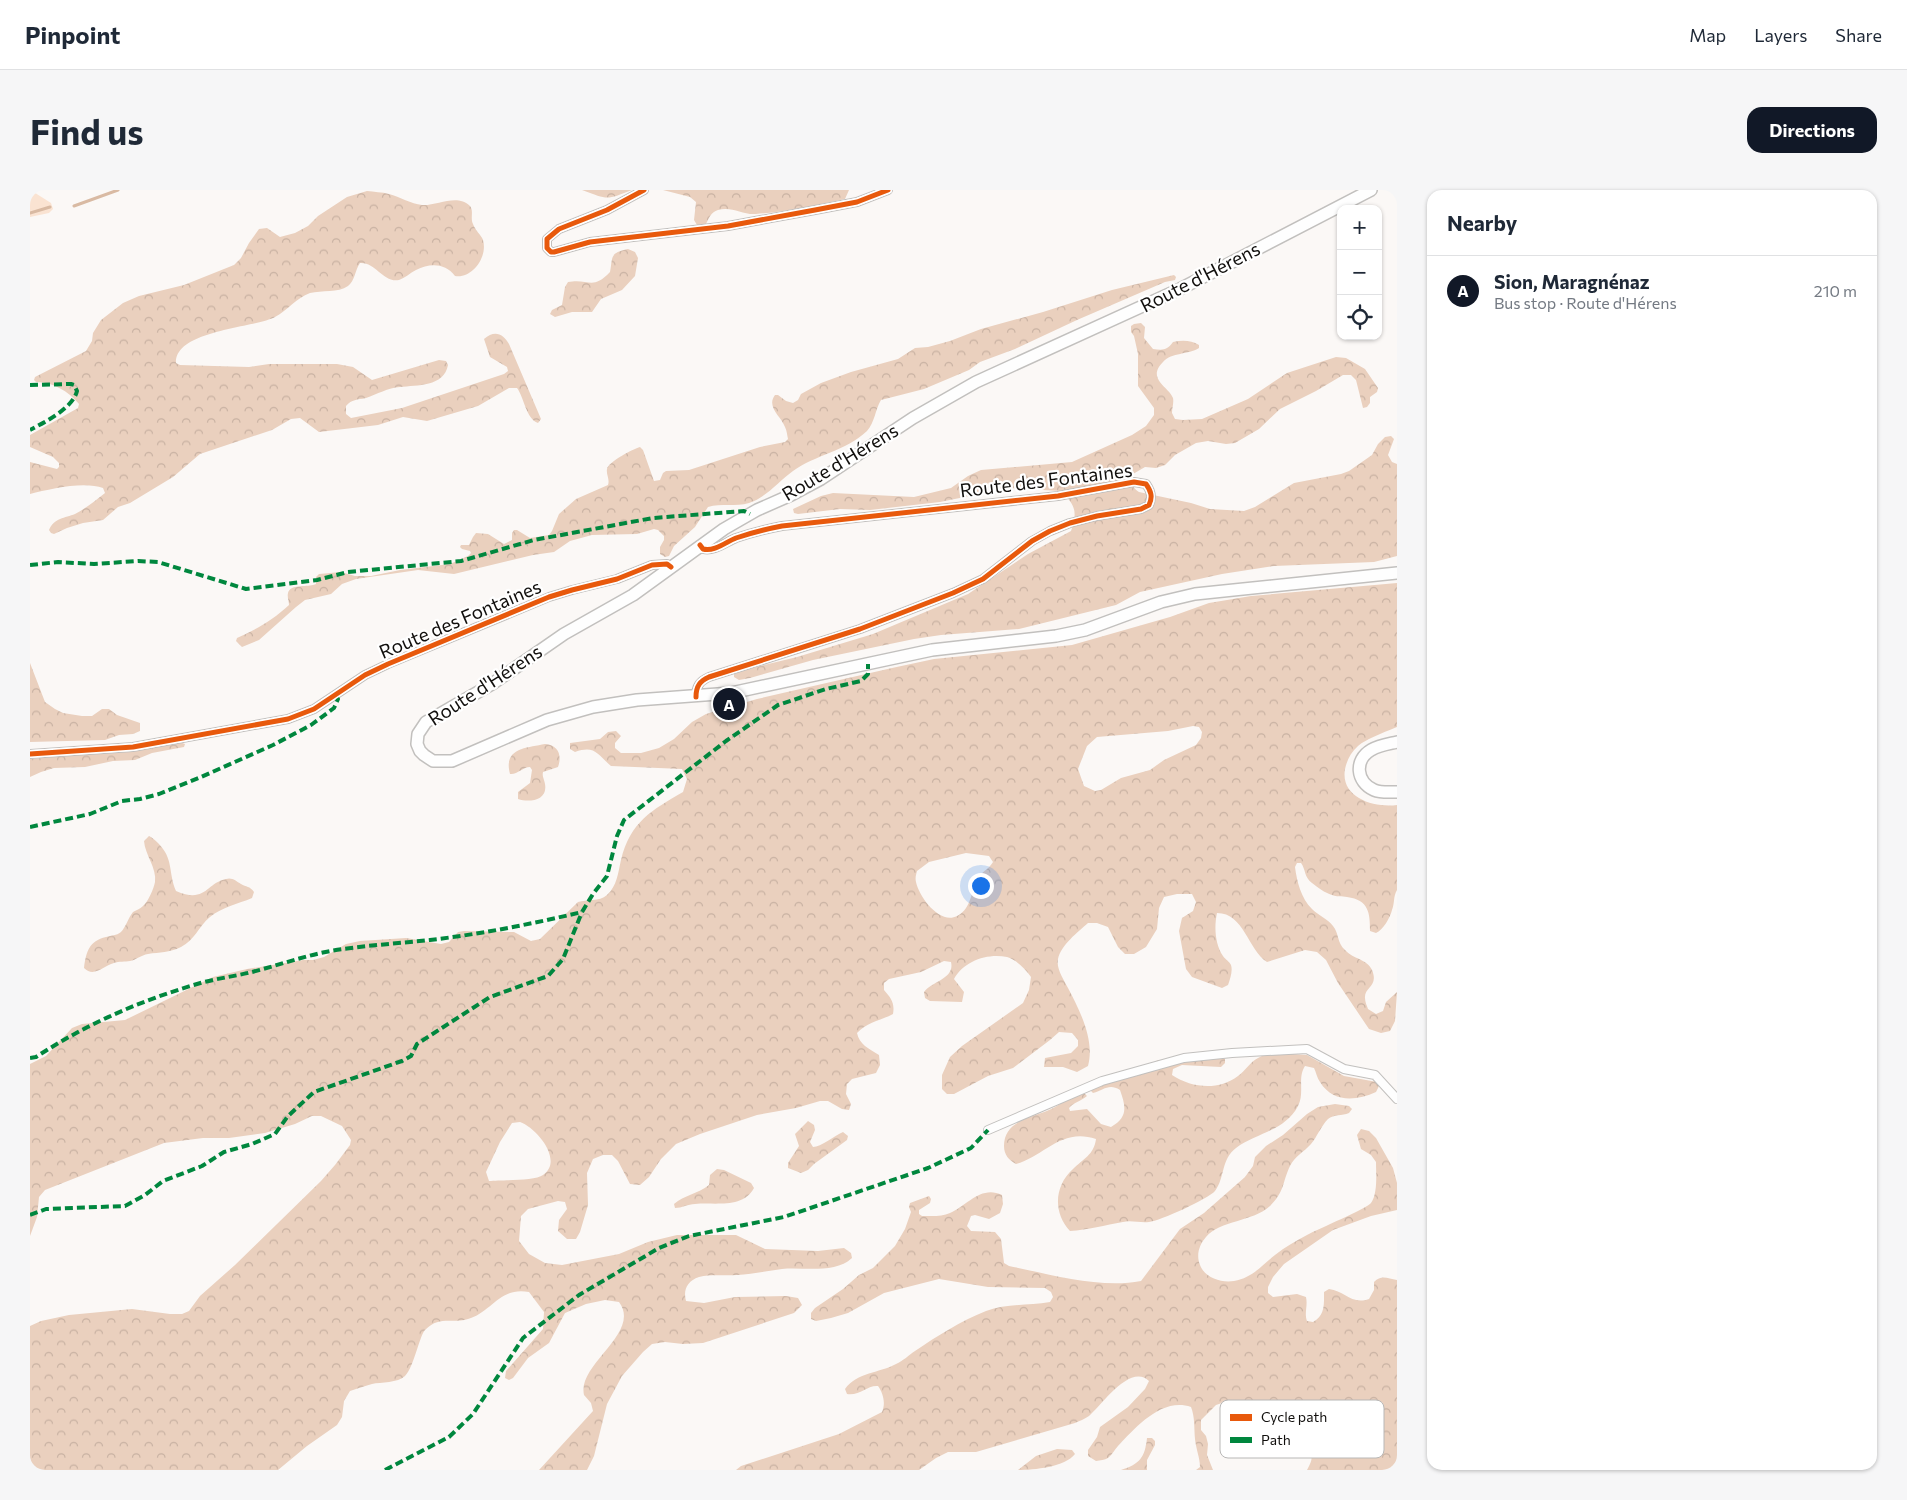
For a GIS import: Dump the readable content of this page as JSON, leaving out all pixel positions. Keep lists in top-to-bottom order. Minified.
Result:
{"streets":{"main road":["Route d'Hérens"],"street":["Route des Fontaines"]},"crossings":[["Route d'Hérens","Route des Fontaines"]],"legend":["Cycle path","Path"],"page":{"header":"Pinpoint","nav":["Map","Layers","Share"],"buttons":"Directions","title":"Find us","heading":"Nearby","map_buttons":["+","−"],"list":[{"mark":"A","name":"Sion, Maragnénaz","note":"Bus stop · Route d'Hérens","value":"210 m"}],"pins":"A"}}
